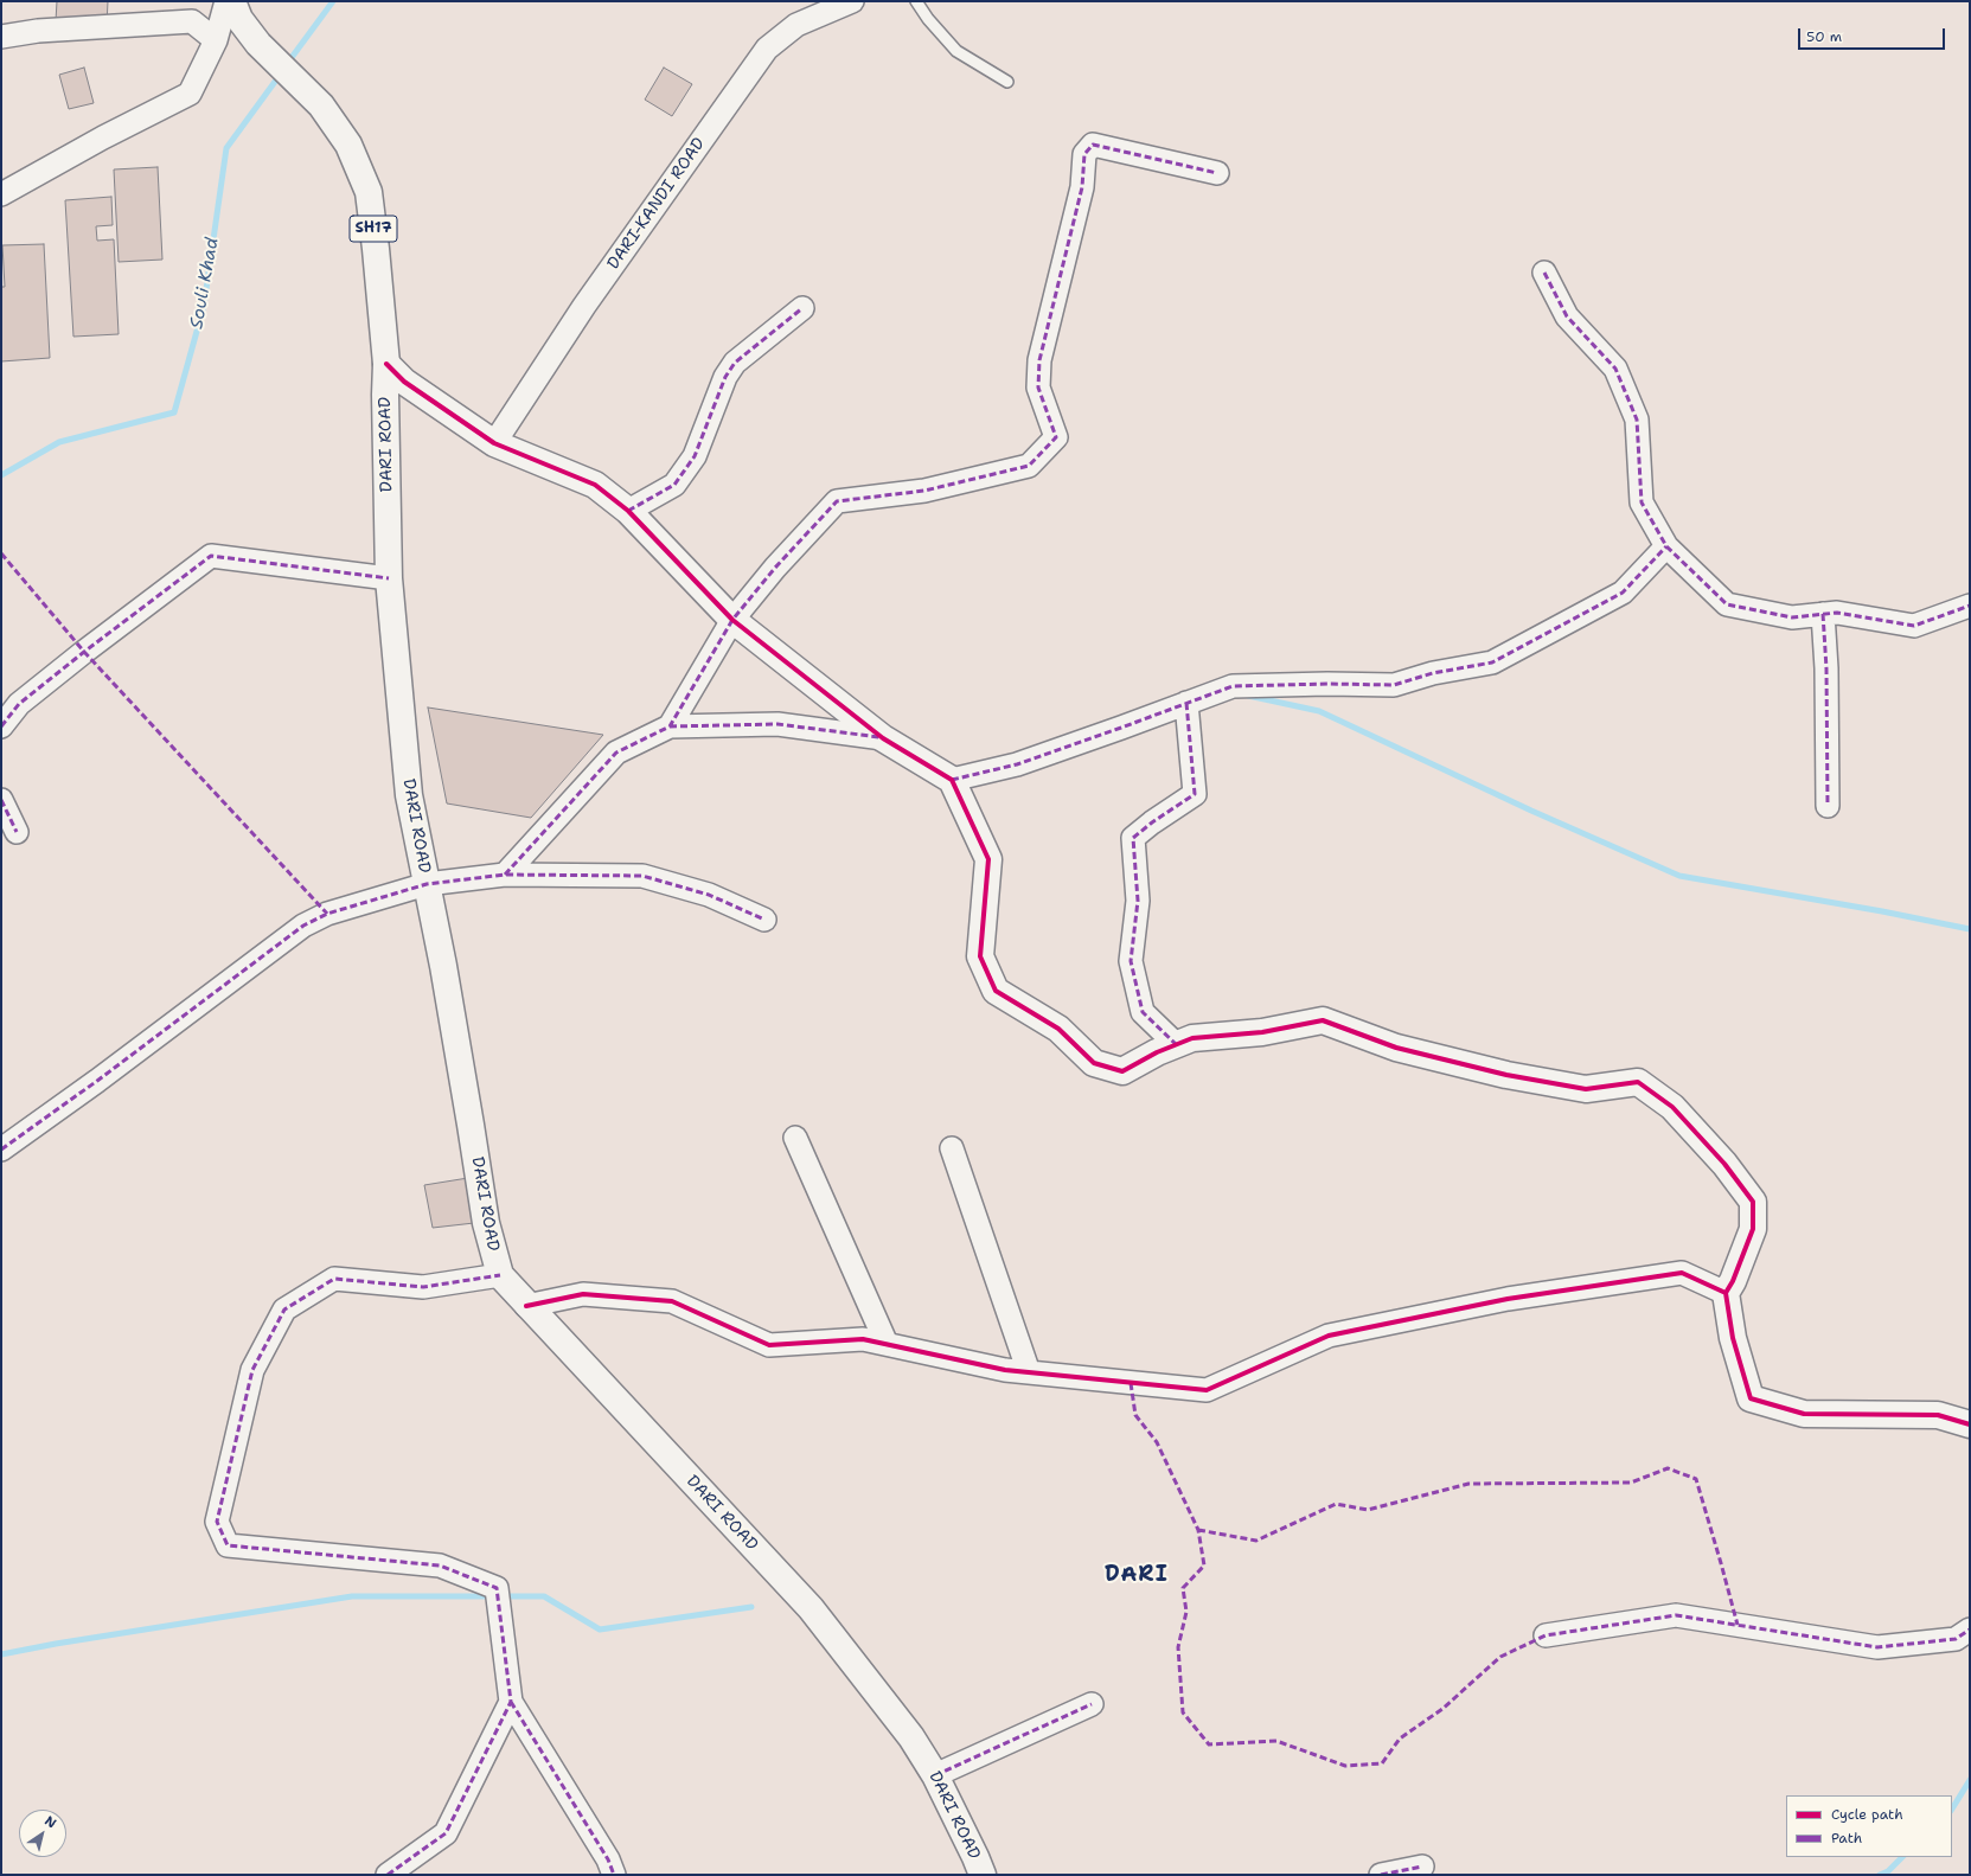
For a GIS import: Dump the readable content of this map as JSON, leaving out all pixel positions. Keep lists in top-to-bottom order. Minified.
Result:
{"streets":{"street":["DARI-KANDI ROAD","SH17","DARI ROAD"]},"crossings":[["SH17","DARI ROAD"]],"districts":["DARI"],"water":["Souli Khad"],"legend":["Cycle path","Path"],"scale_bar":"50 m","north":"top right"}
